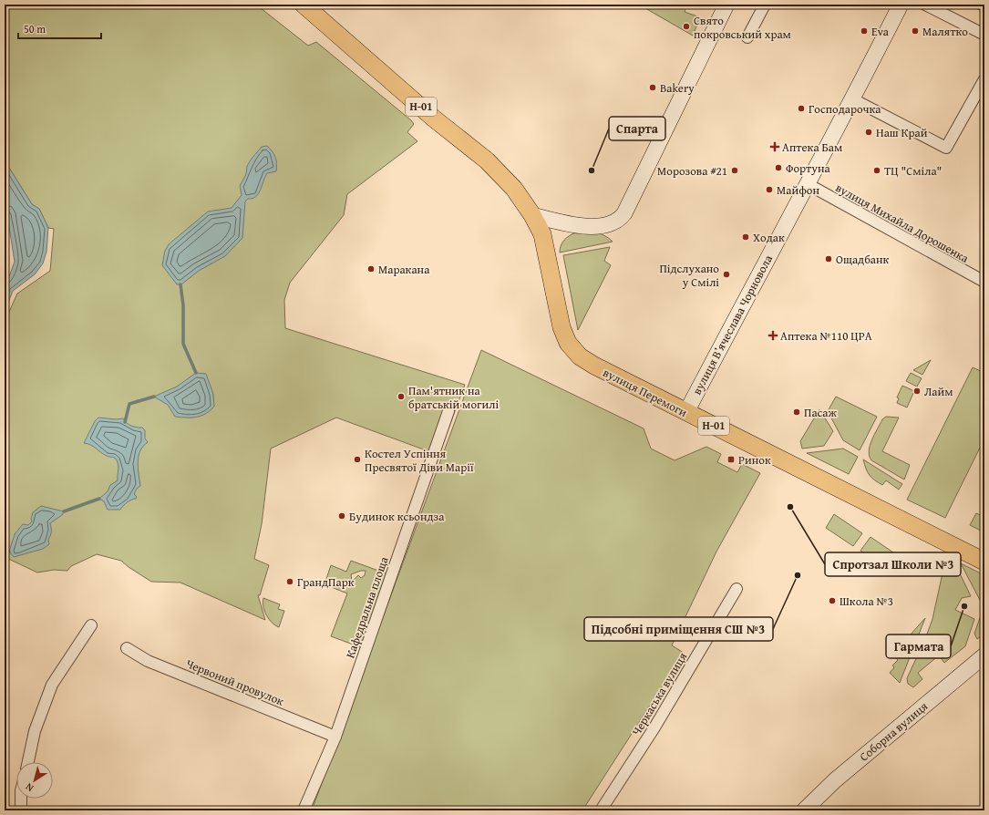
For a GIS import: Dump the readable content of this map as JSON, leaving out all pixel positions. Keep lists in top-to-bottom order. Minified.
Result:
{"streets":{"main road":["Н-01","вулиця Перемоги"],"street":["вулиця Михайла Дорошенка","вулиця Вʼячеслава Чорновола","Кафедральна площа","Червоний провулок","Черкаська вулиця","Соборна вулиця"]},"crossings":[["Н-01","вулиця Перемоги"],["вулиця Михайла Дорошенка","вулиця Вʼячеслава Чорновола"],["вулиця Вʼячеслава Чорновола","вулиця Перемоги"],["Кафедральна площа","Червоний провулок"]],"places":{"other":["Свято покровський храм","Eva","Малятко","Bakery","Господарочка","Наш Край","Фортуна","Спарта","Морозова #21","ТЦ \"Смiла\"","Майфон","Ходак","Ощадбанк","Маракана","Підслухано у Смілі","Лайм","Пам'ятник на братській могилі","Пасаж","Костел Успіння Пресвятої Діви Марії","Спротзал Школи №3","Будинок ксьондза","Підсобні приміщення СШ №3","ГрандПарк","Школа №3","Гармата"],"health":["Аптека Бам","Аптека №110 ЦРА"],"transit":["Ринок"]},"scale_bar":"50 m","north":"bottom left"}
